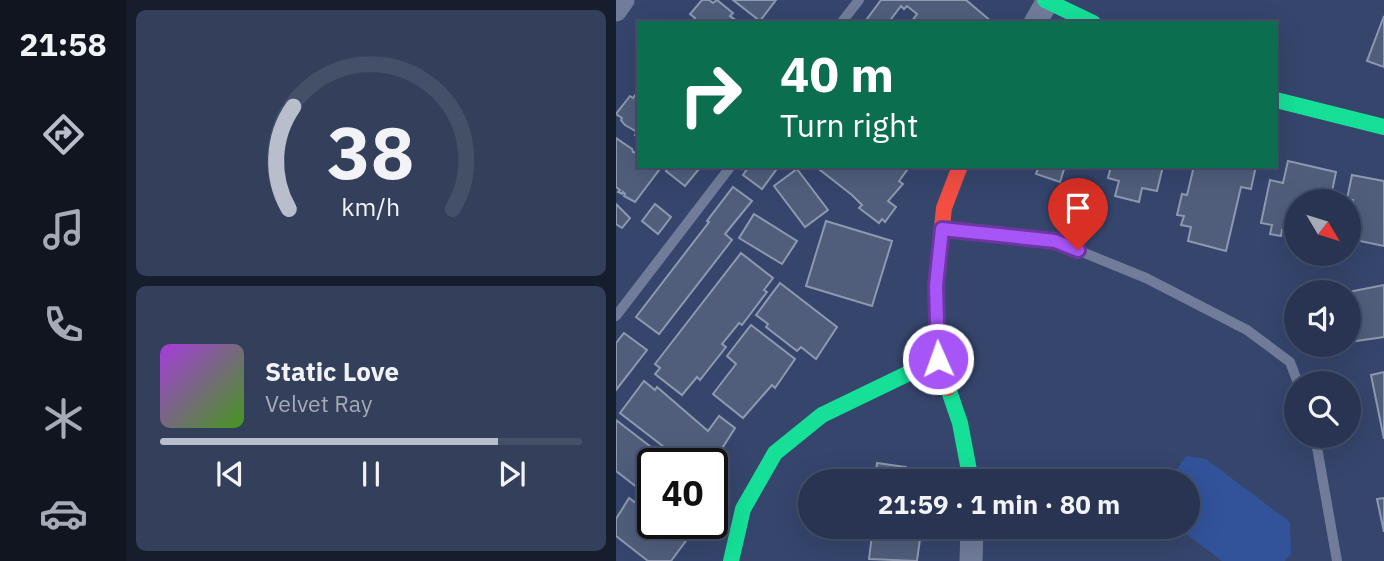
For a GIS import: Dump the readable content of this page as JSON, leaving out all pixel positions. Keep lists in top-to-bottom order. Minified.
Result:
{"north":"bottom right","page":{"tabs":"21:58","turn":["40 m","Turn right"],"song":["Static Love","Velvet Ray"],"limit":"40","trip":"21:59 · 1 min · 80 m","gauge":["38","km/h"]}}
